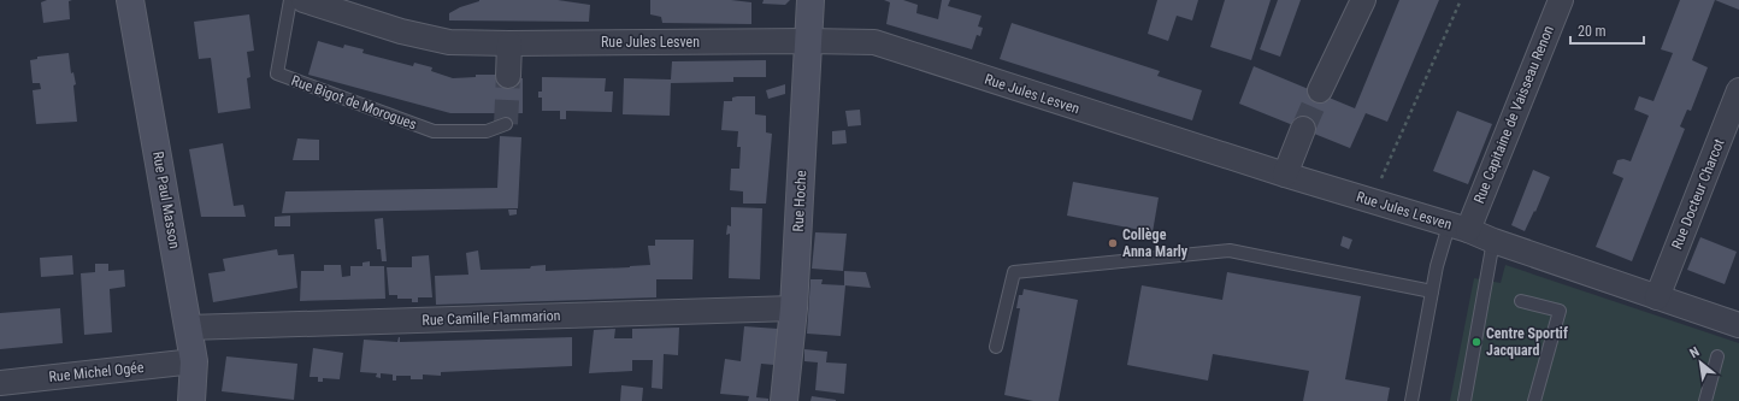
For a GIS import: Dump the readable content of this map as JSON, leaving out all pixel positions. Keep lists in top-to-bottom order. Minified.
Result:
{"streets":{"street":["Rue Jules Lesven","Rue Capitaine de Vaisseau Renon","Rue Docteur Charcot","Rue Paul Masson","Rue Hoche","Rue Camille Flammarion","Rue Michel Ogée"],"lane":["Rue Bigot de Morogues"]},"crossings":[["Rue Jules Lesven","Rue Capitaine de Vaisseau Renon"],["Rue Jules Lesven","Rue Docteur Charcot"],["Rue Jules Lesven","Rue Hoche"],["Rue Paul Masson","Rue Camille Flammarion"],["Rue Paul Masson","Rue Michel Ogée"],["Rue Hoche","Rue Camille Flammarion"]],"places":["Collège Anna Marly","Centre Sportif Jacquard"],"scale_bar":"20 m","north":"top left"}
